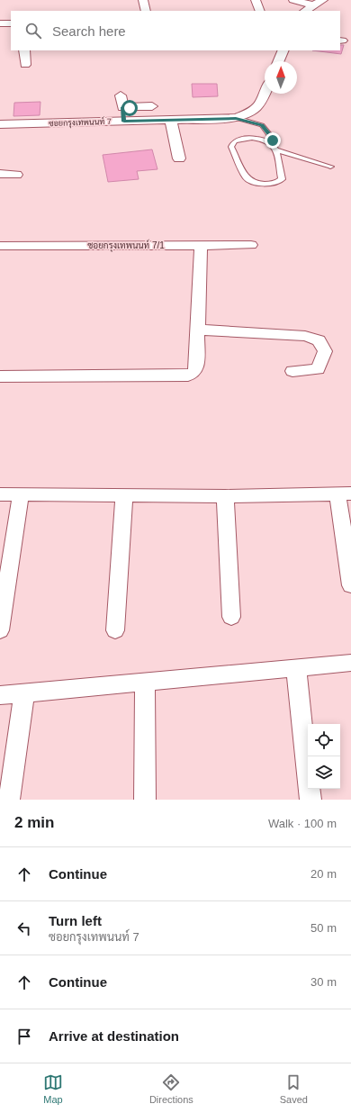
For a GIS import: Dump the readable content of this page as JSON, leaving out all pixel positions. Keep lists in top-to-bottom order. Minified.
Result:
{"streets":{"street":["ซอยกรุงเทพนนท์ 7","ซอยกรุงเทพนนท์ 7/1"]},"north":"top","page":{"search":"Search here","heading":["2 min","Walk · 100 m"],"list":[["Continue","20 m"],["Turn left","ซอยกรุงเทพนนท์ 7","50 m"],["Continue","30 m"],"Arrive at destination"],"nav":["Map","Directions","Saved"]}}
